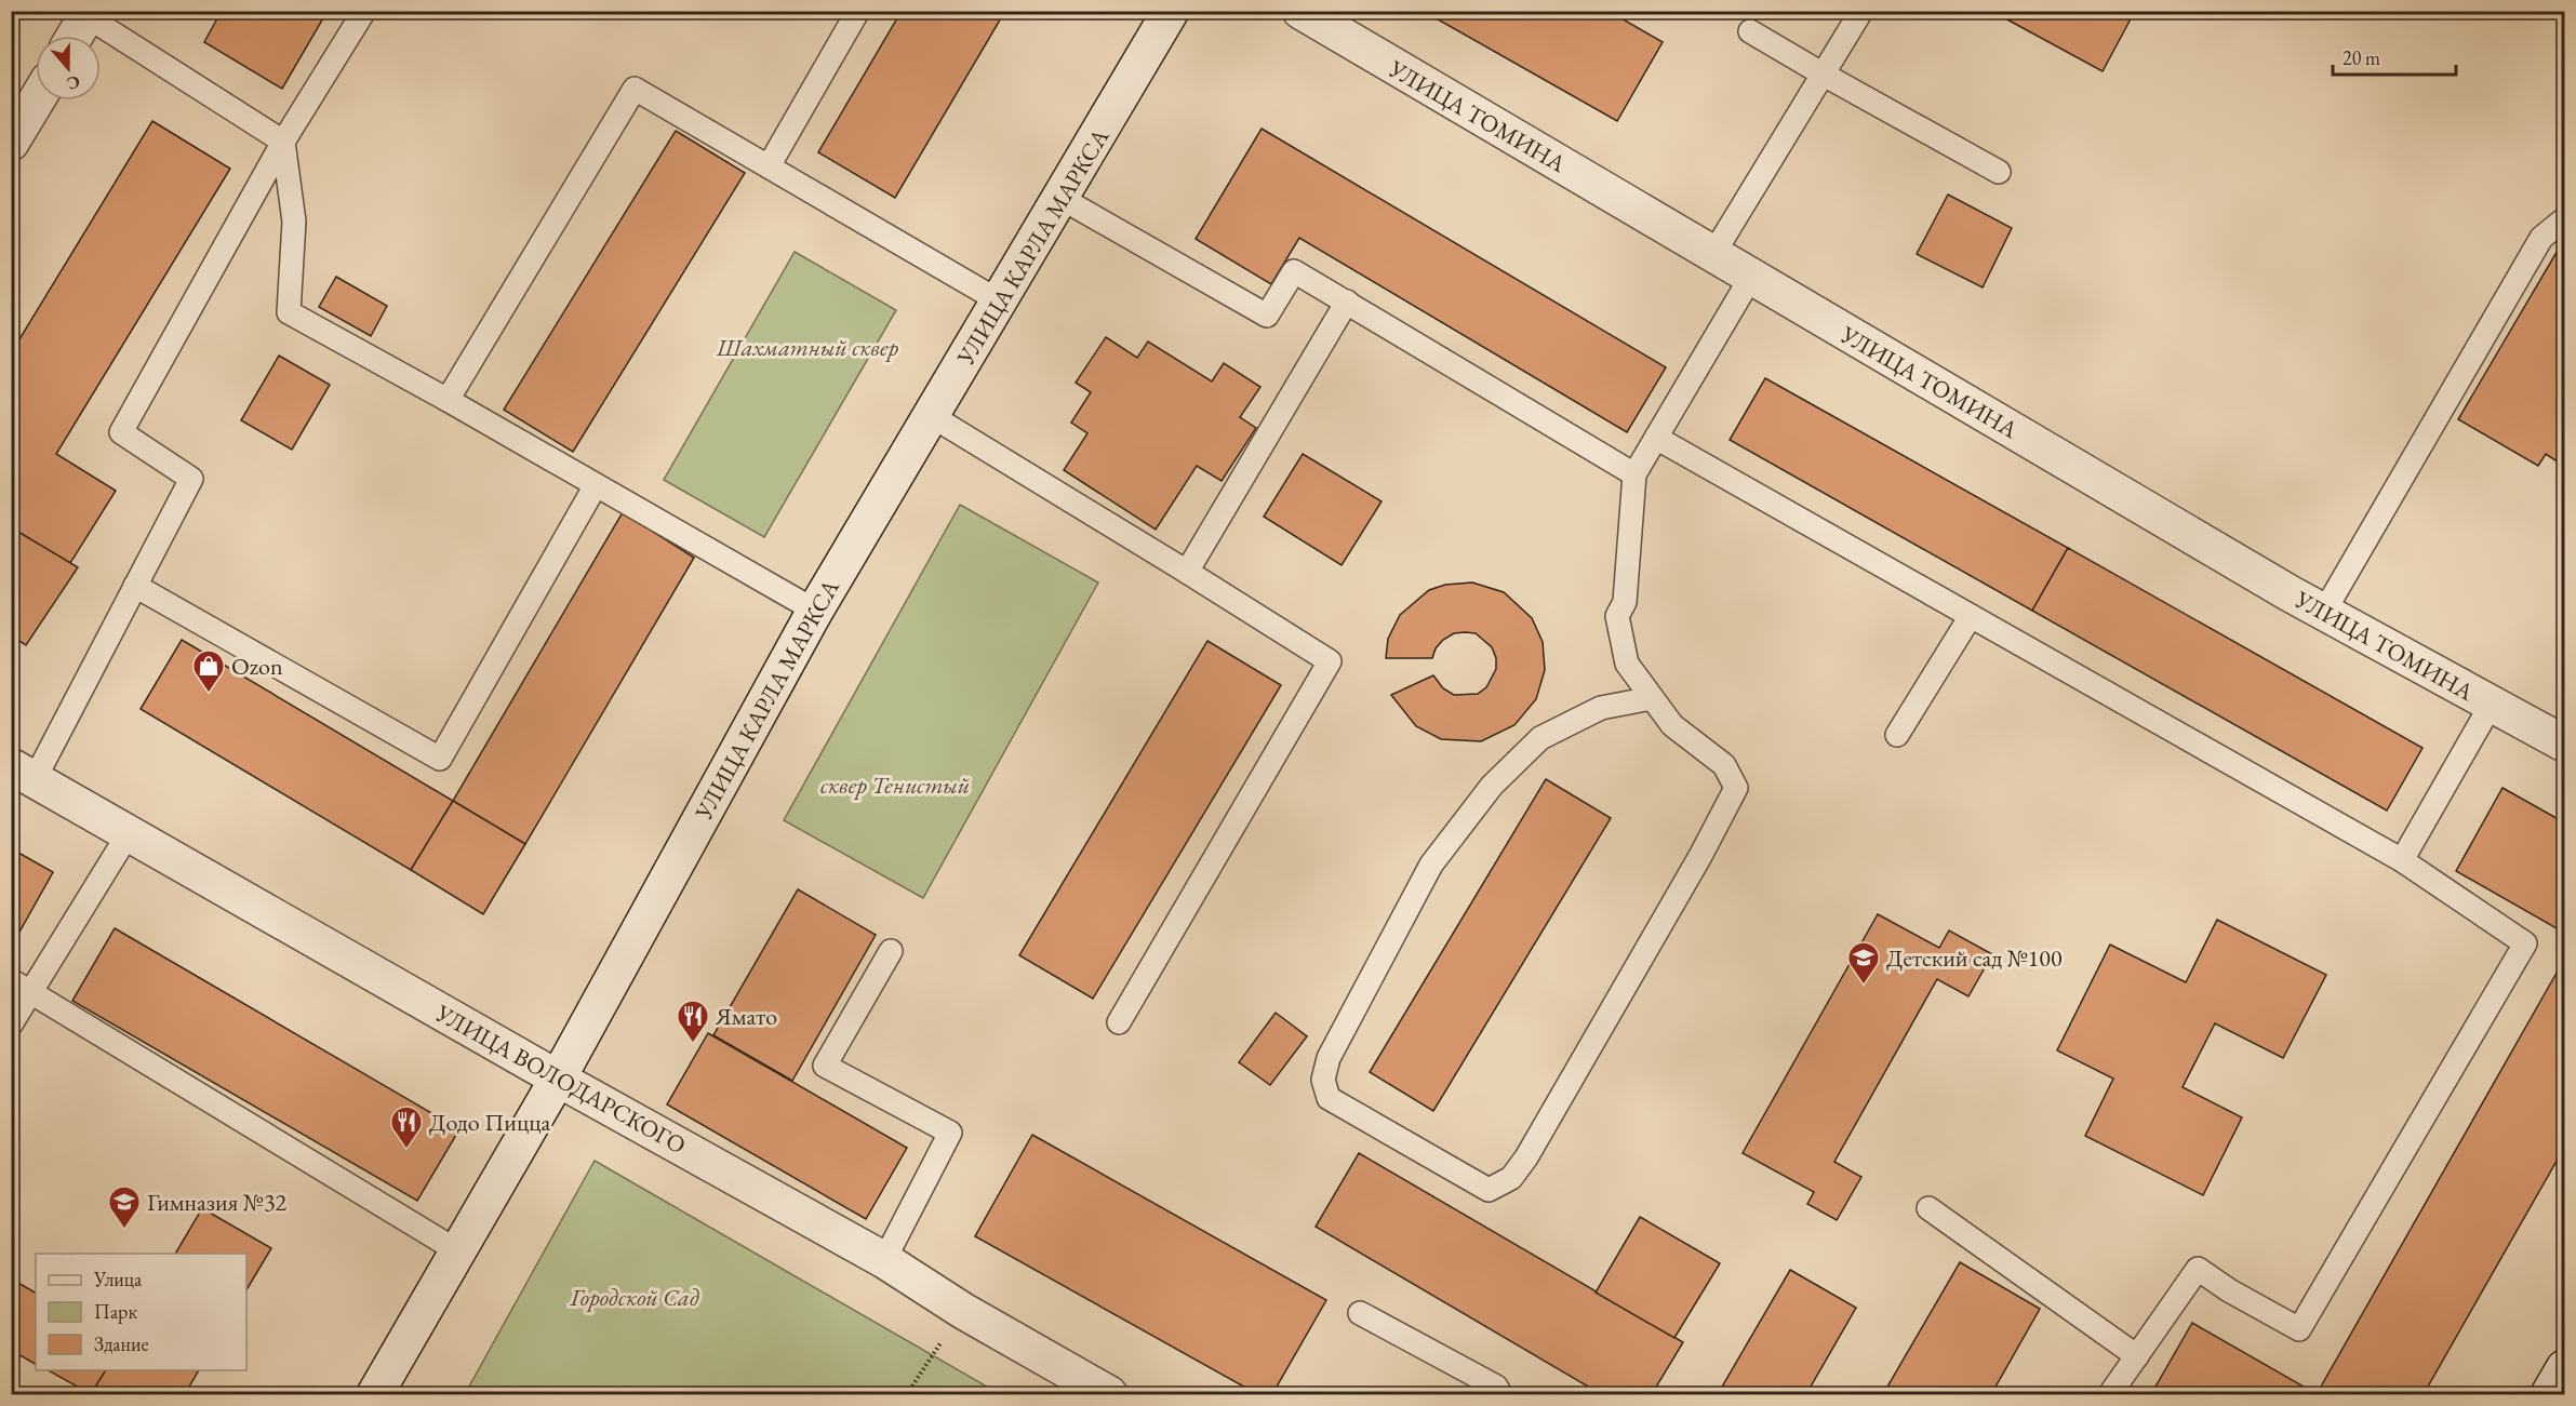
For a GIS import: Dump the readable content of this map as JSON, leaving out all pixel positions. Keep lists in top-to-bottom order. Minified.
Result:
{"streets":{"street":["УЛИЦА ТОМИНА","УЛИЦА КАРЛА МАРКСА","УЛИЦА ВОЛОДАРСКОГО"]},"crossings":[["УЛИЦА КАРЛА МАРКСА","УЛИЦА ВОЛОДАРСКОГО"]],"parks":["Шахматный сквер","сквер Тенистый","Городской Сад"],"places":{"shop":["Ozon"],"school or university":["Детский сад №100","Гимназия №32"],"restaurant":["Ямато","Додо Пицца"]},"legend":["Улица","Парк","Здание"],"scale_bar":"20 m","north":"bottom"}
